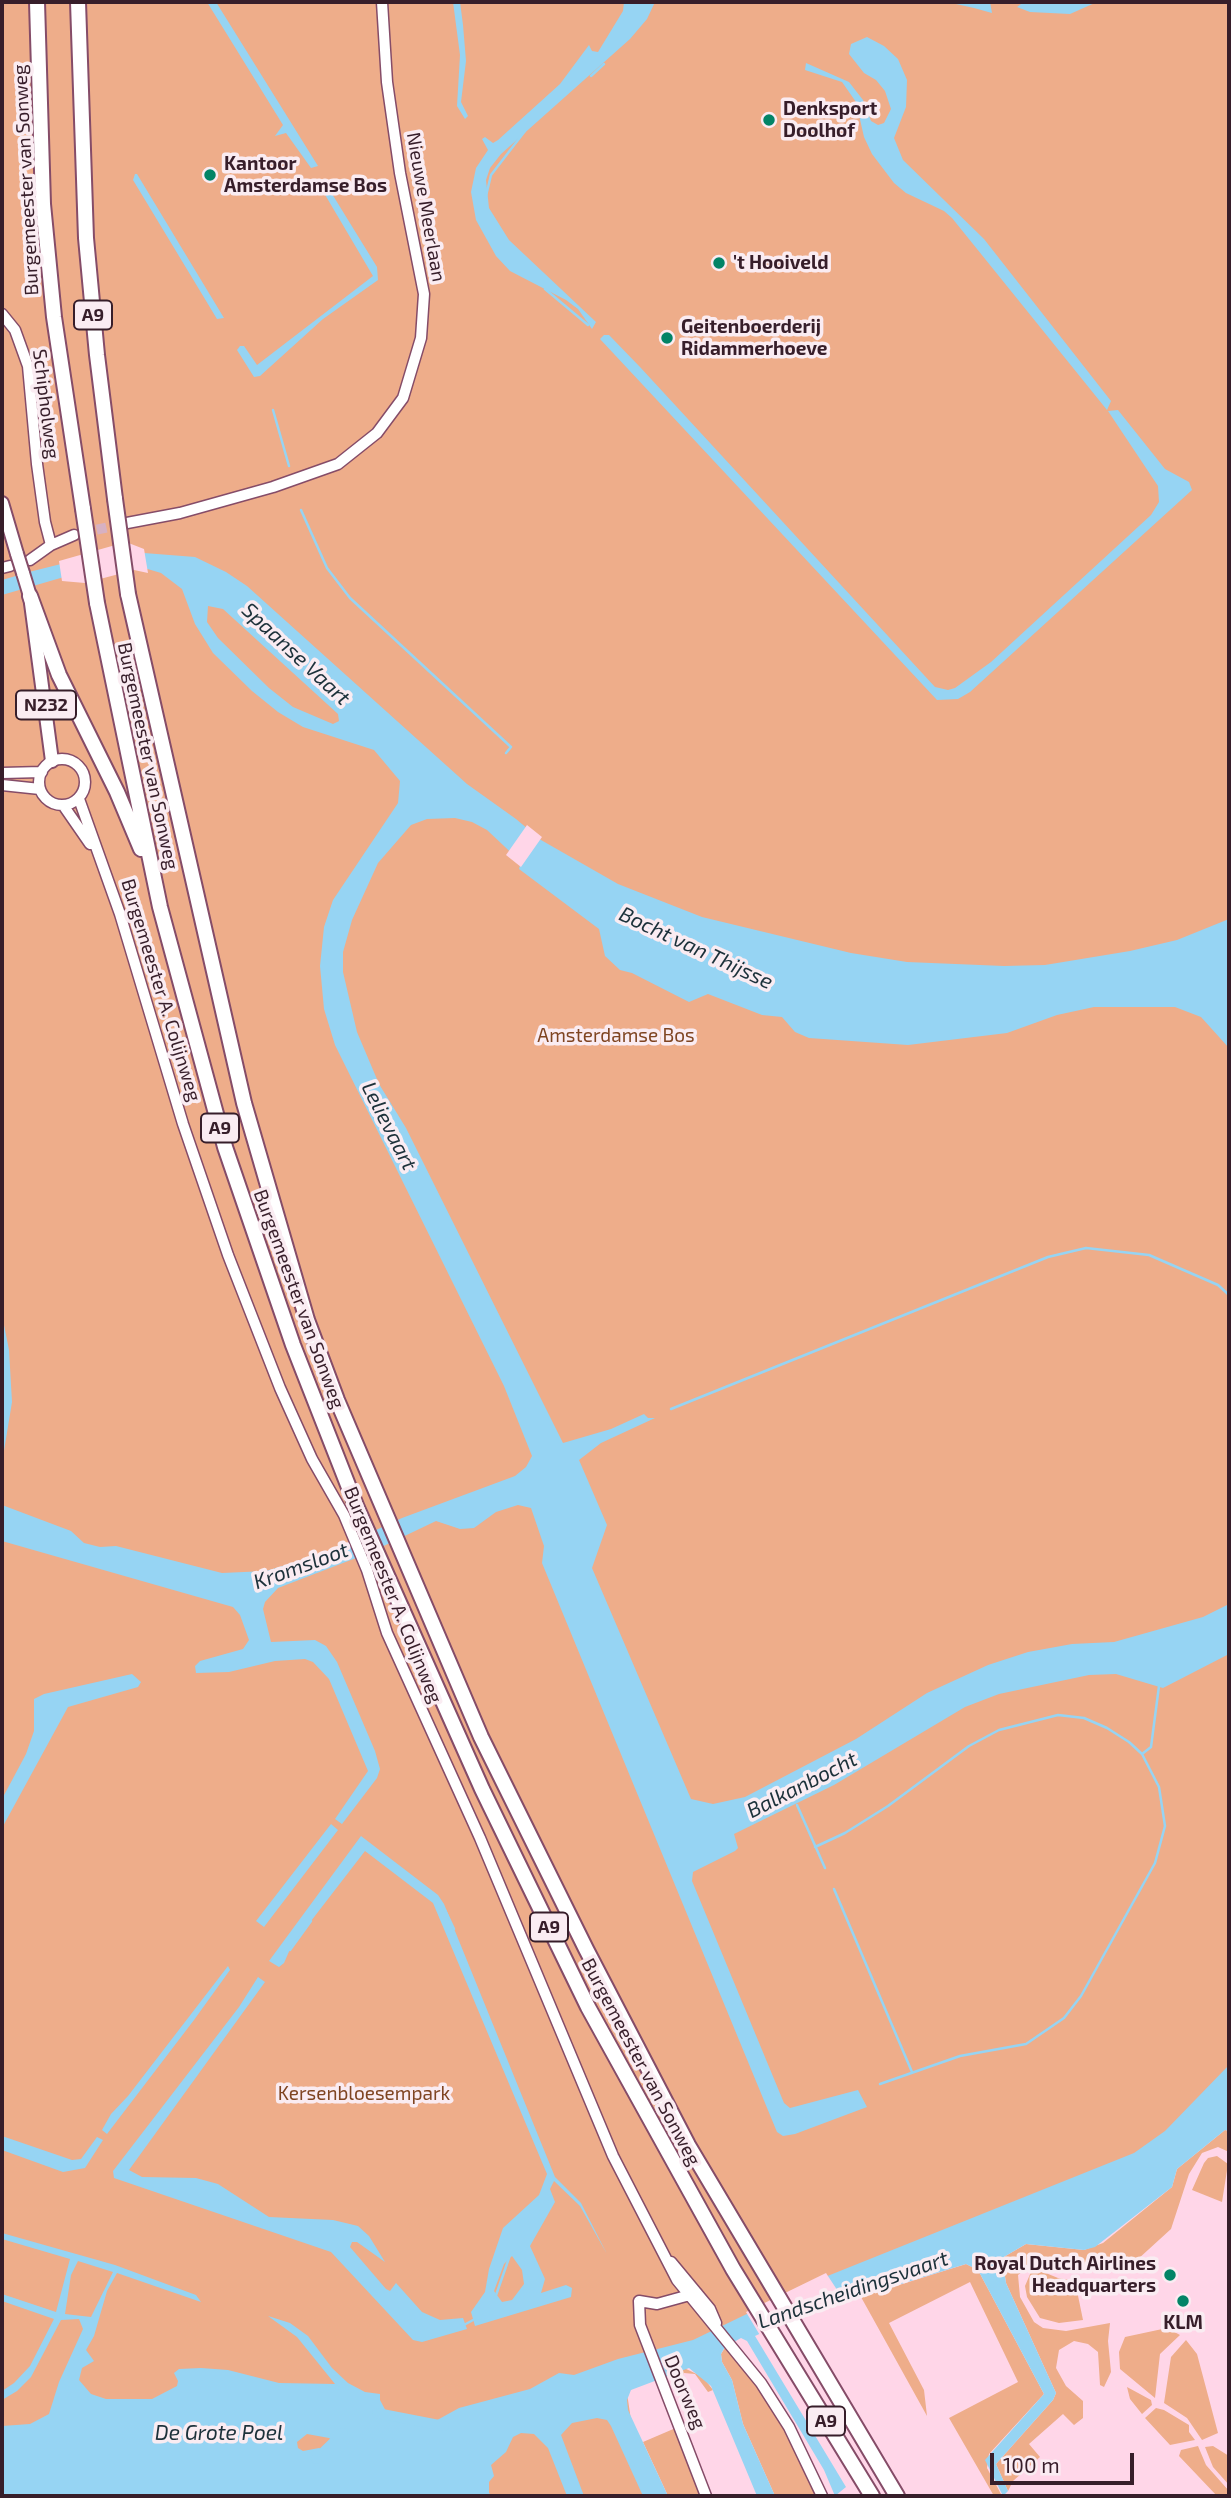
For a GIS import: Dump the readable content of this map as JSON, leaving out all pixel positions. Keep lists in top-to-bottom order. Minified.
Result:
{"streets":{"highway":["Burgemeester van Sonweg","A9"],"main road":["N232"],"street":["Nieuwe Meerlaan","Schipholweg","Burgemeester A. Colijnweg","Doorweg"]},"crossings":[["Burgemeester van Sonweg","A9"],["Burgemeester van Sonweg","Burgemeester A. Colijnweg"],["A9","N232"],["N232","Burgemeester A. Colijnweg"],["Burgemeester A. Colijnweg","Doorweg"]],"water":["Spaanse Vaart","Bocht van Thijsse","Lelievaart","Kromsloot","Balkanbocht","Landscheidingsvaart","De Grote Poel"],"parks":["Amsterdamse Bos","Kersenbloesempark"],"places":["Denksport Doolhof","Kantoor Amsterdamse Bos","'t Hooiveld","Geitenboerderij Ridammerhoeve","Royal Dutch Airlines Headquarters","KLM"],"scale_bar":"100 m"}
